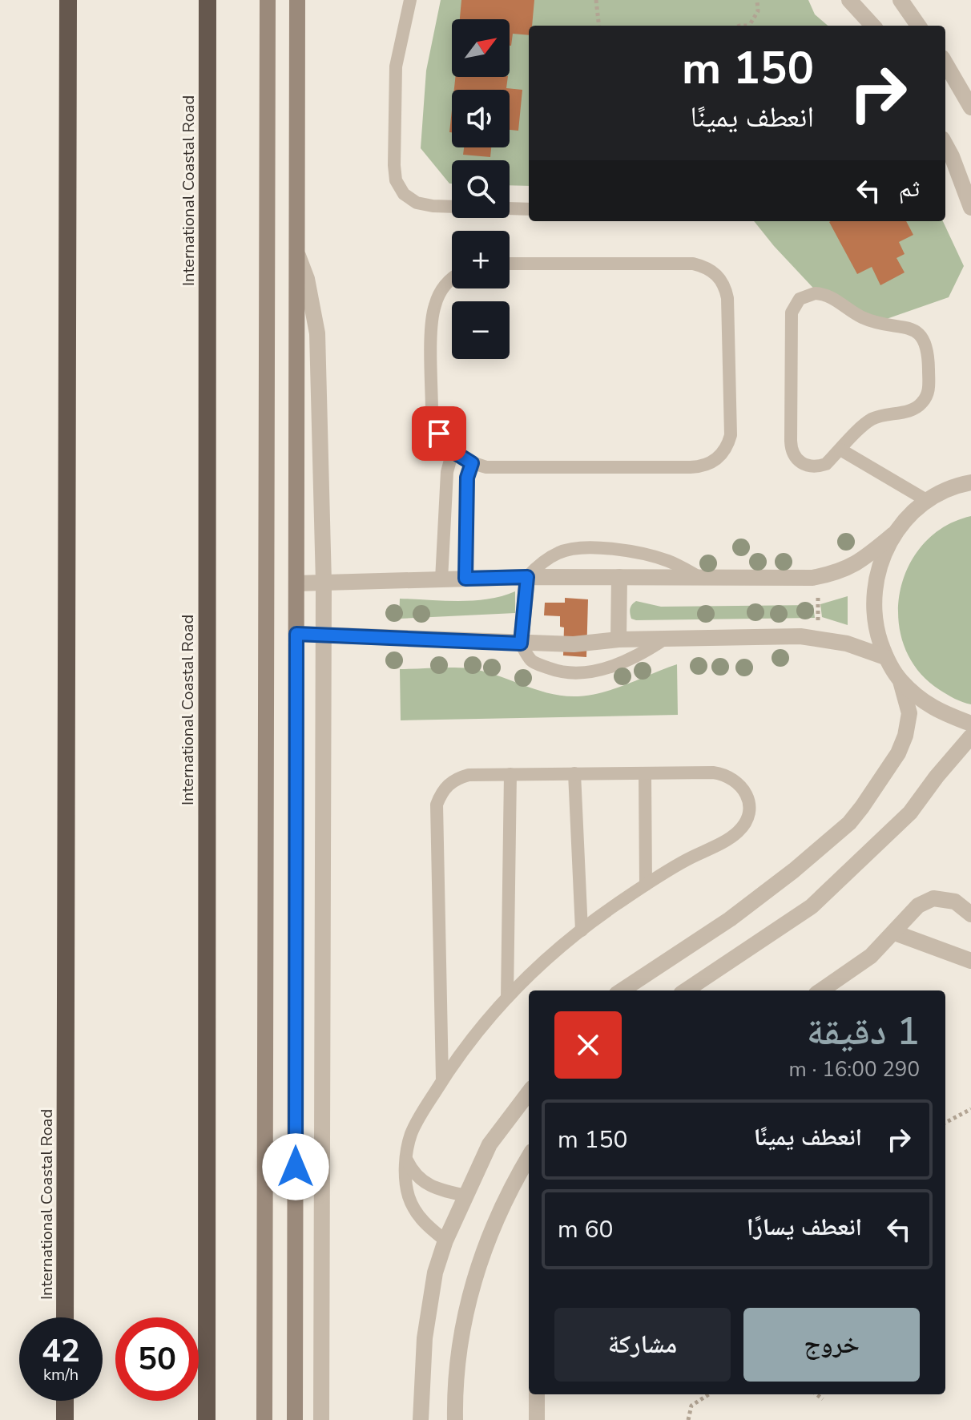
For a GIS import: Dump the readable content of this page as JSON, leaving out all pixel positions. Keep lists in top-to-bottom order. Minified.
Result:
{"streets":{"highway":["International Coastal Road"]},"north":"top right","page":{"map_buttons":["+","−"],"turn":["150 m","انعطف يمينًا"],"then":"ثم","heading":["1 دقيقة","290 m · 16:00"],"list":[{"name":"انعطف يمينًا","value":"150 m"},{"name":"انعطف يسارًا","value":"60 m"}],"buttons":["خروج","مشاركة"],"speed":"42 km/h","limit":"50"}}
